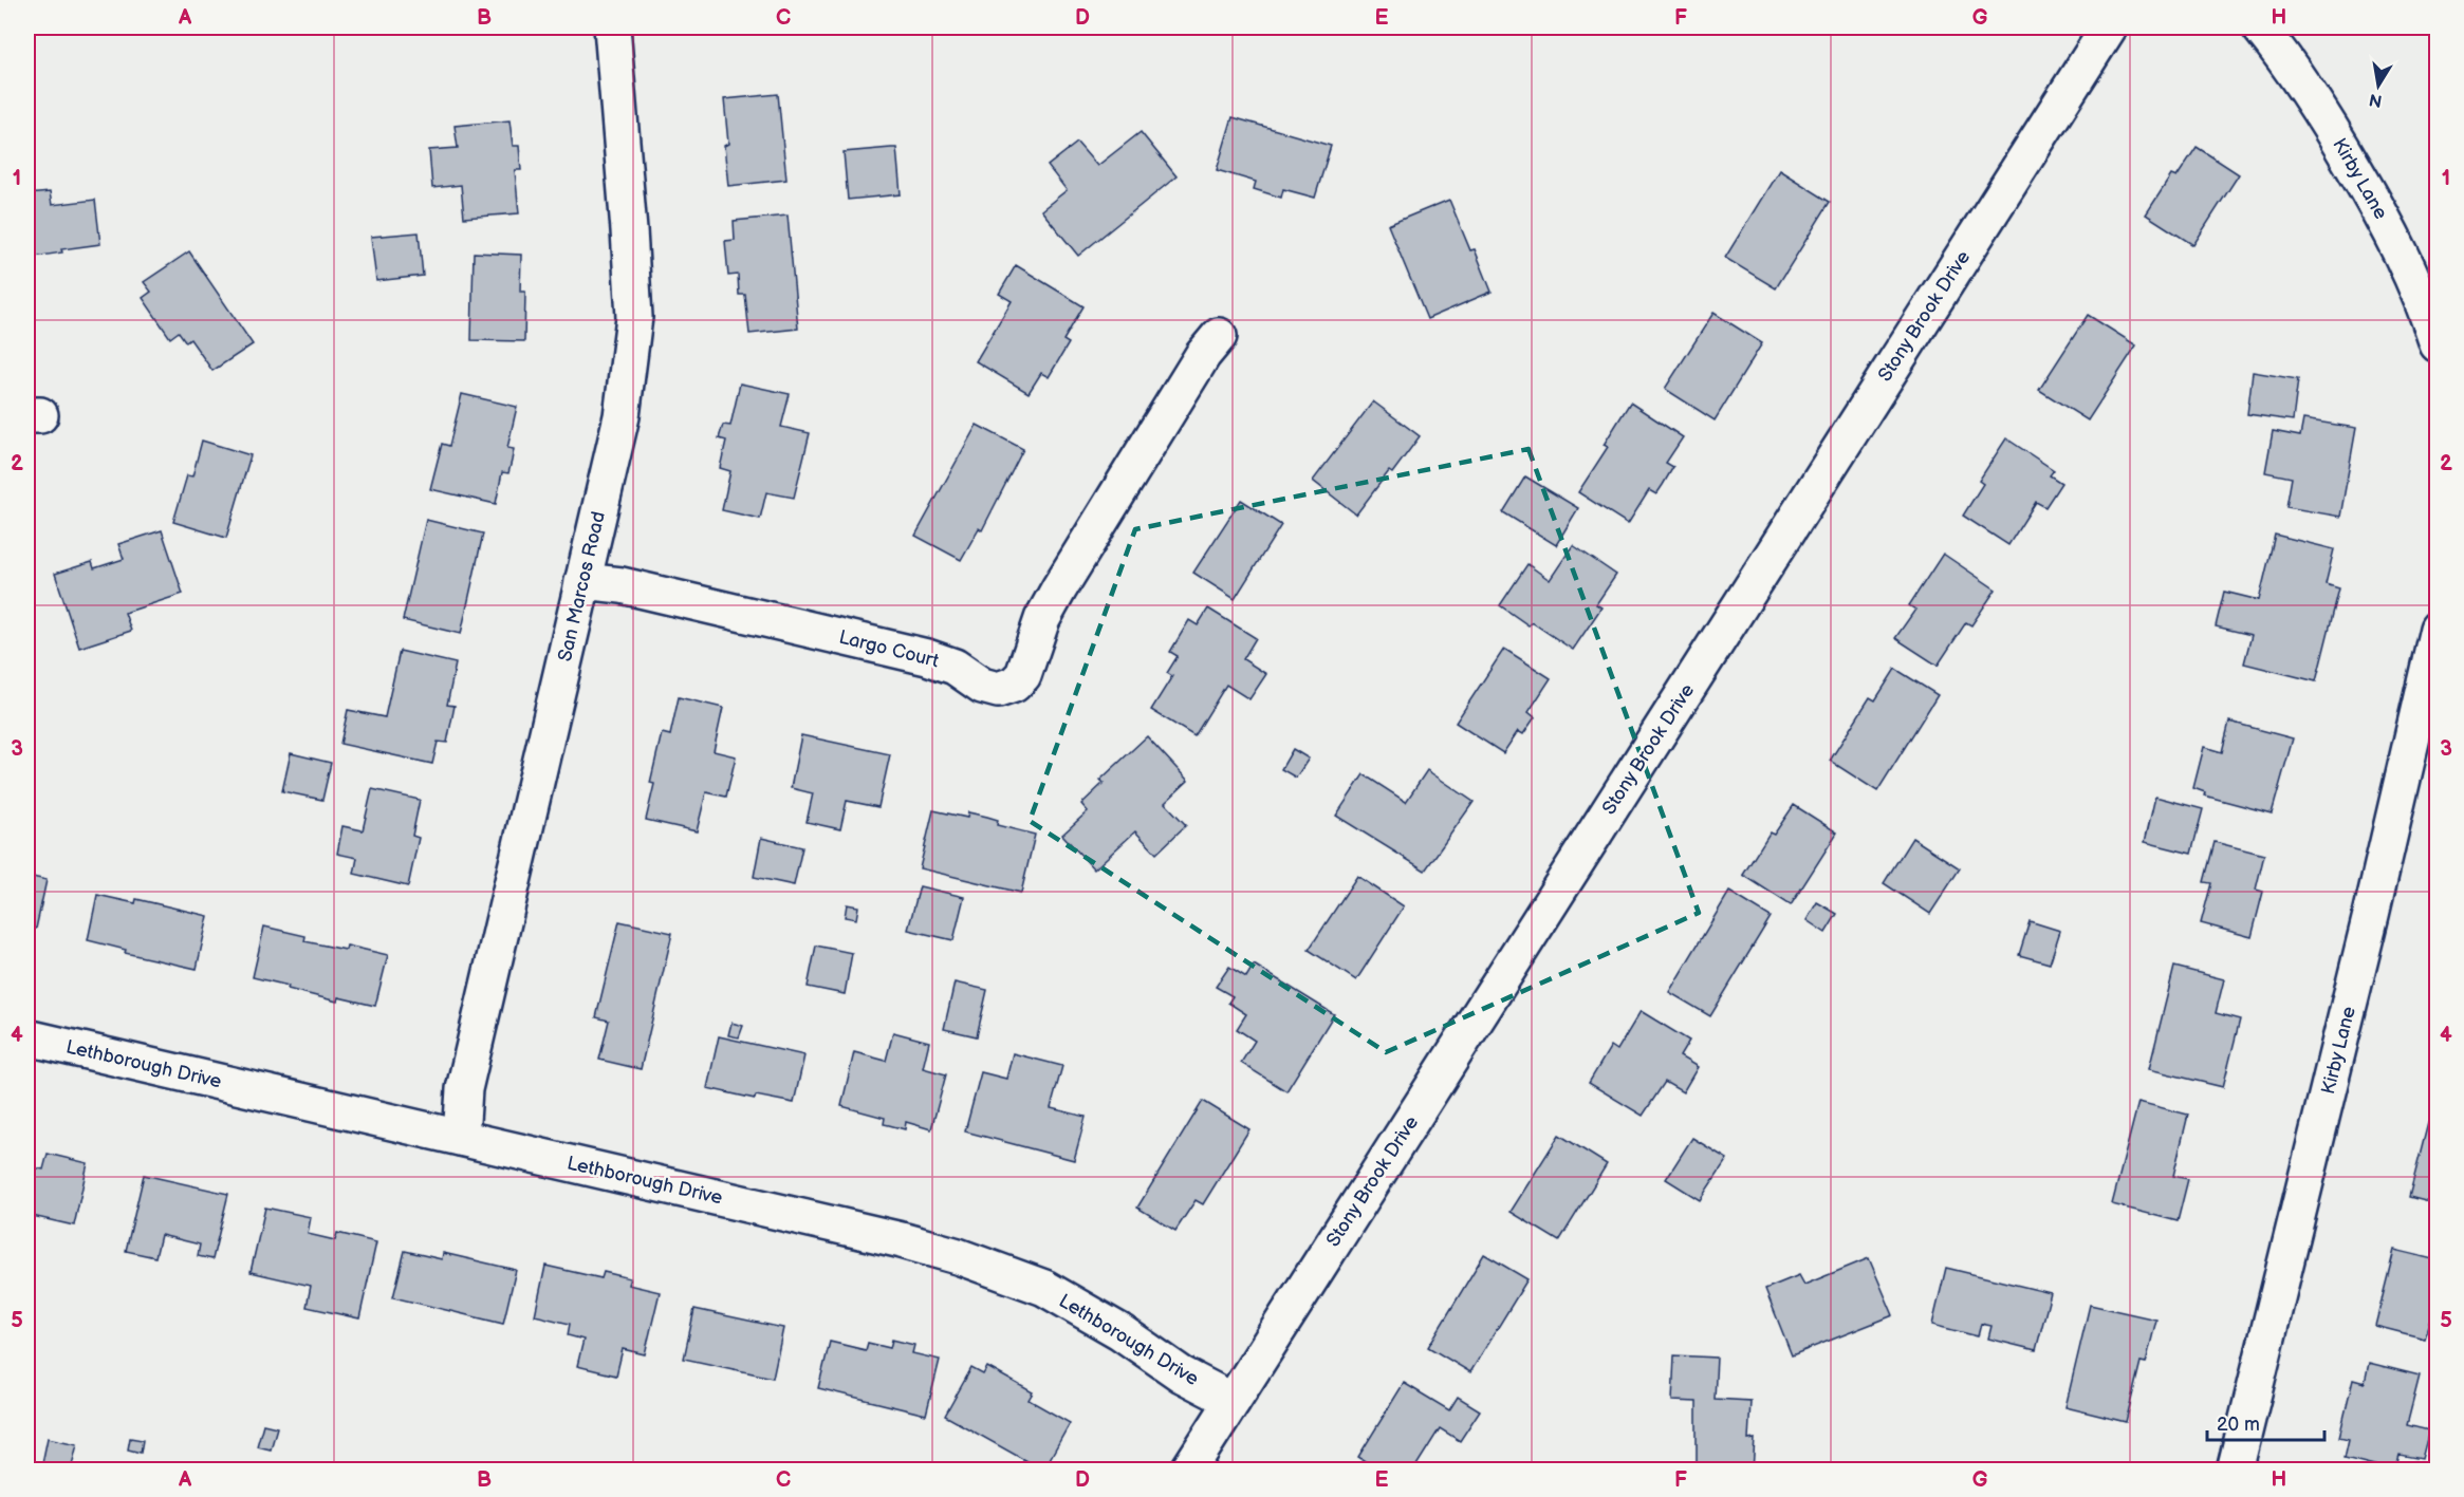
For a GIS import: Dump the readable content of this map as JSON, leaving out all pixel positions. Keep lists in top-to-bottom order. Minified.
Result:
{"streets":{"street":["Kirby Lane","Stony Brook Drive","San Marcos Road","Largo Court","Lethborough Drive"]},"crossings":[["Stony Brook Drive","Lethborough Drive"],["San Marcos Road","Largo Court"],["San Marcos Road","Lethborough Drive"]],"scale_bar":"20 m","north":"bottom","grid":{"columns":["A","B","C","D","E","F","G","H"],"rows":["1","2","3","4","5"]}}
